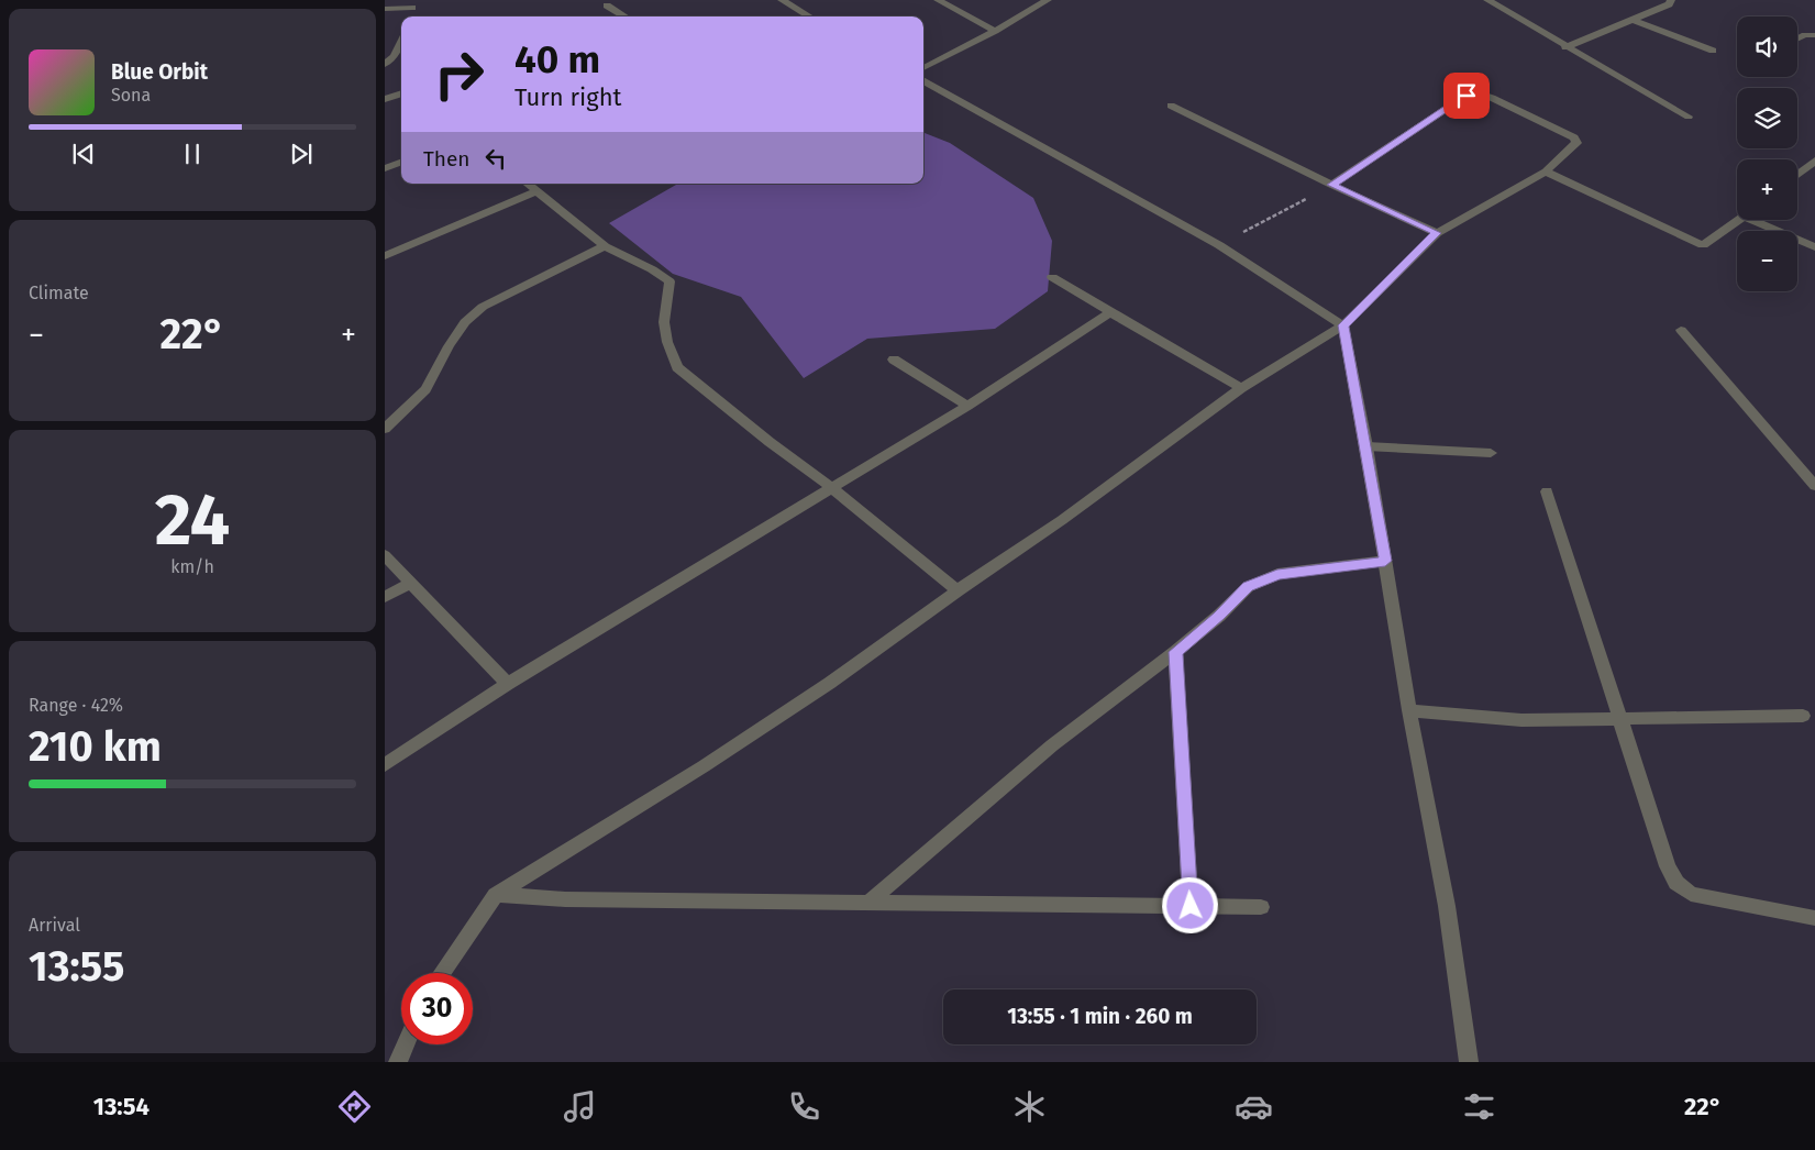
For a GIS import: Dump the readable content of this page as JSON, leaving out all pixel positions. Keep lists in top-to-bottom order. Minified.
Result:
{"page":{"map_buttons":["+","−"],"turn":["40 m","Turn right"],"song":["Blue Orbit","Sona"],"then":"Then","tile":["Climate",["24","km/h"],["Range · 42%","210 km"],["Arrival","13:55"]],"heat":["−","22°","+"],"limit":"30","trip":"13:55 · 1 min · 260 m","tabs":["13:54","22°"]}}
